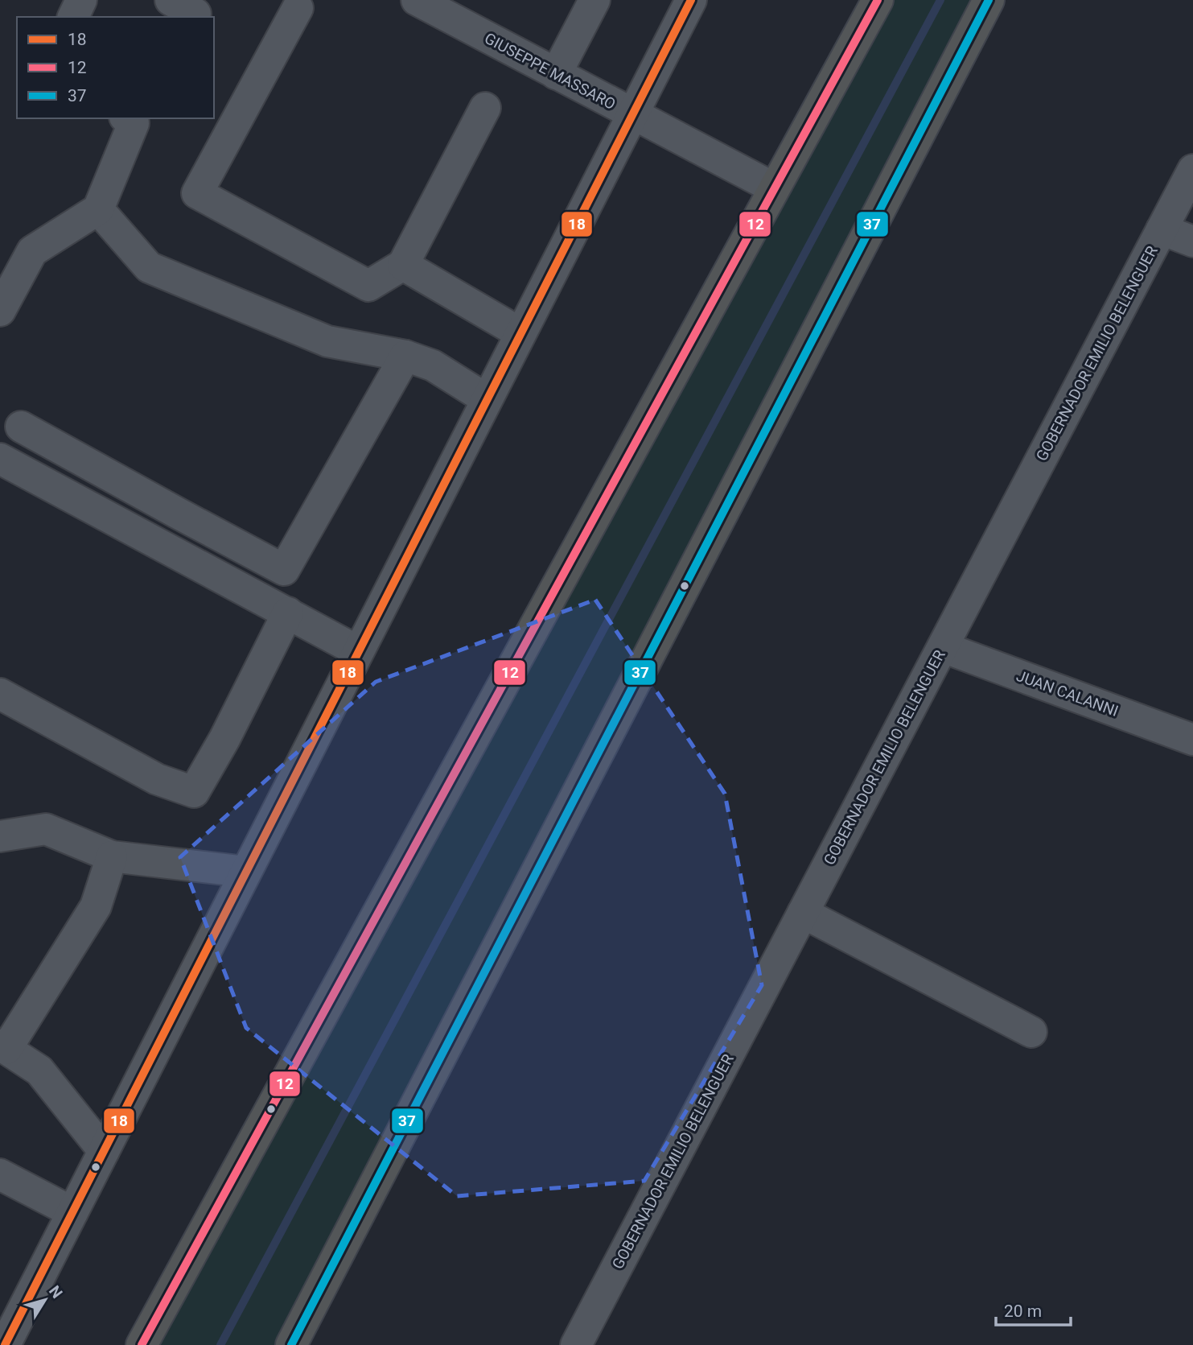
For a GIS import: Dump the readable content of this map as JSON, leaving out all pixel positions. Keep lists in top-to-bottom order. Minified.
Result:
{"streets":{"street":["GIUSEPPE MASSARO","GOBERNADOR EMILIO BELENGUER","JUAN CALANNI"]},"crossings":[["GOBERNADOR EMILIO BELENGUER","JUAN CALANNI"]],"lines":["transit line 18","transit line 12","transit line 37"],"legend":["18","12","37"],"scale_bar":"20 m","north":"top right"}
